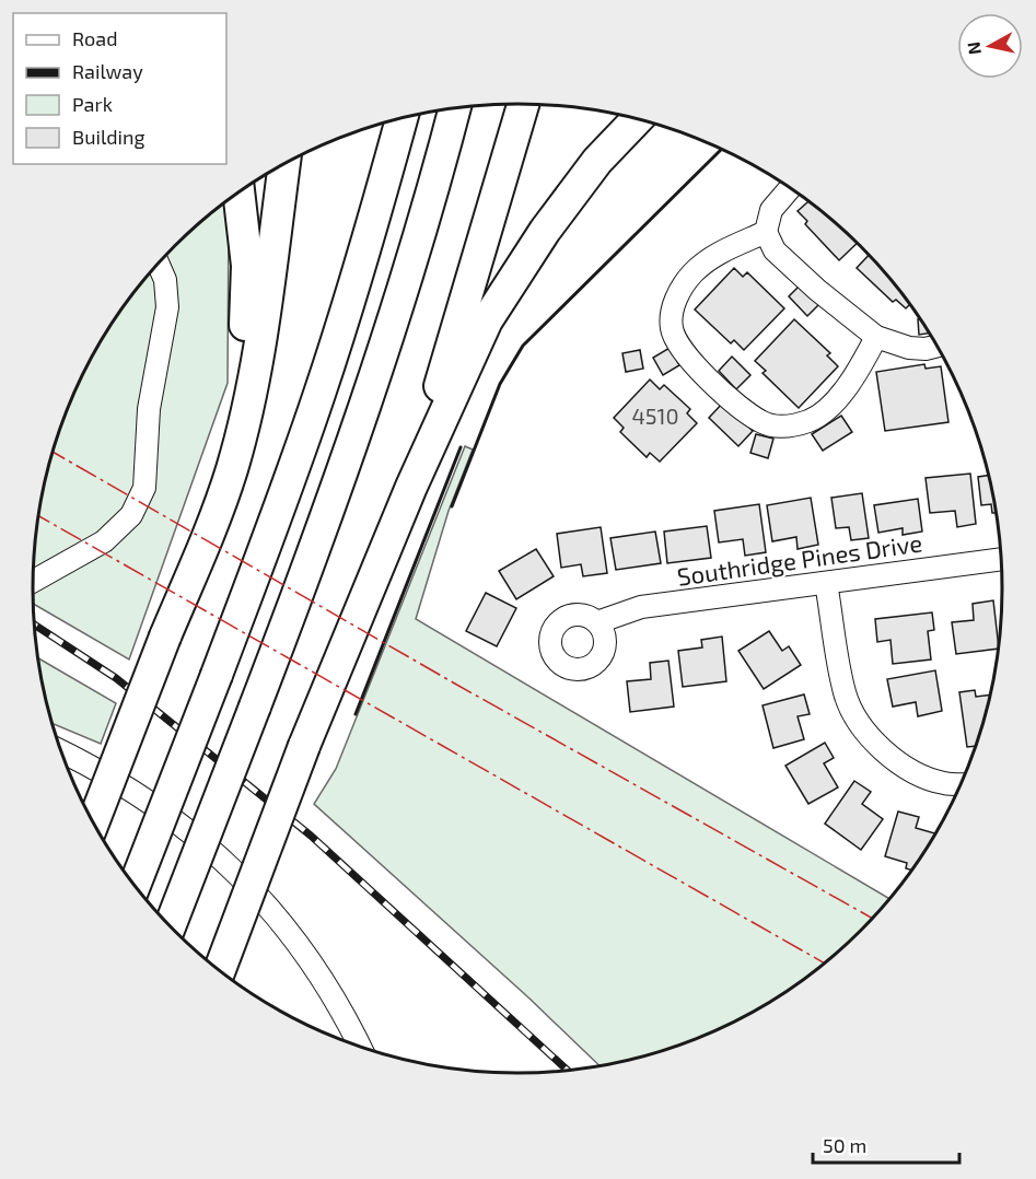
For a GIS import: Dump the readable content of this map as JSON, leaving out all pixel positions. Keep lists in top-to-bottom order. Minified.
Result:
{"streets":{"street":["Southridge Pines Drive"]},"house_numbers":["4510"],"legend":["Road","Railway","Park","Building"],"scale_bar":"50 m","north":"left"}
